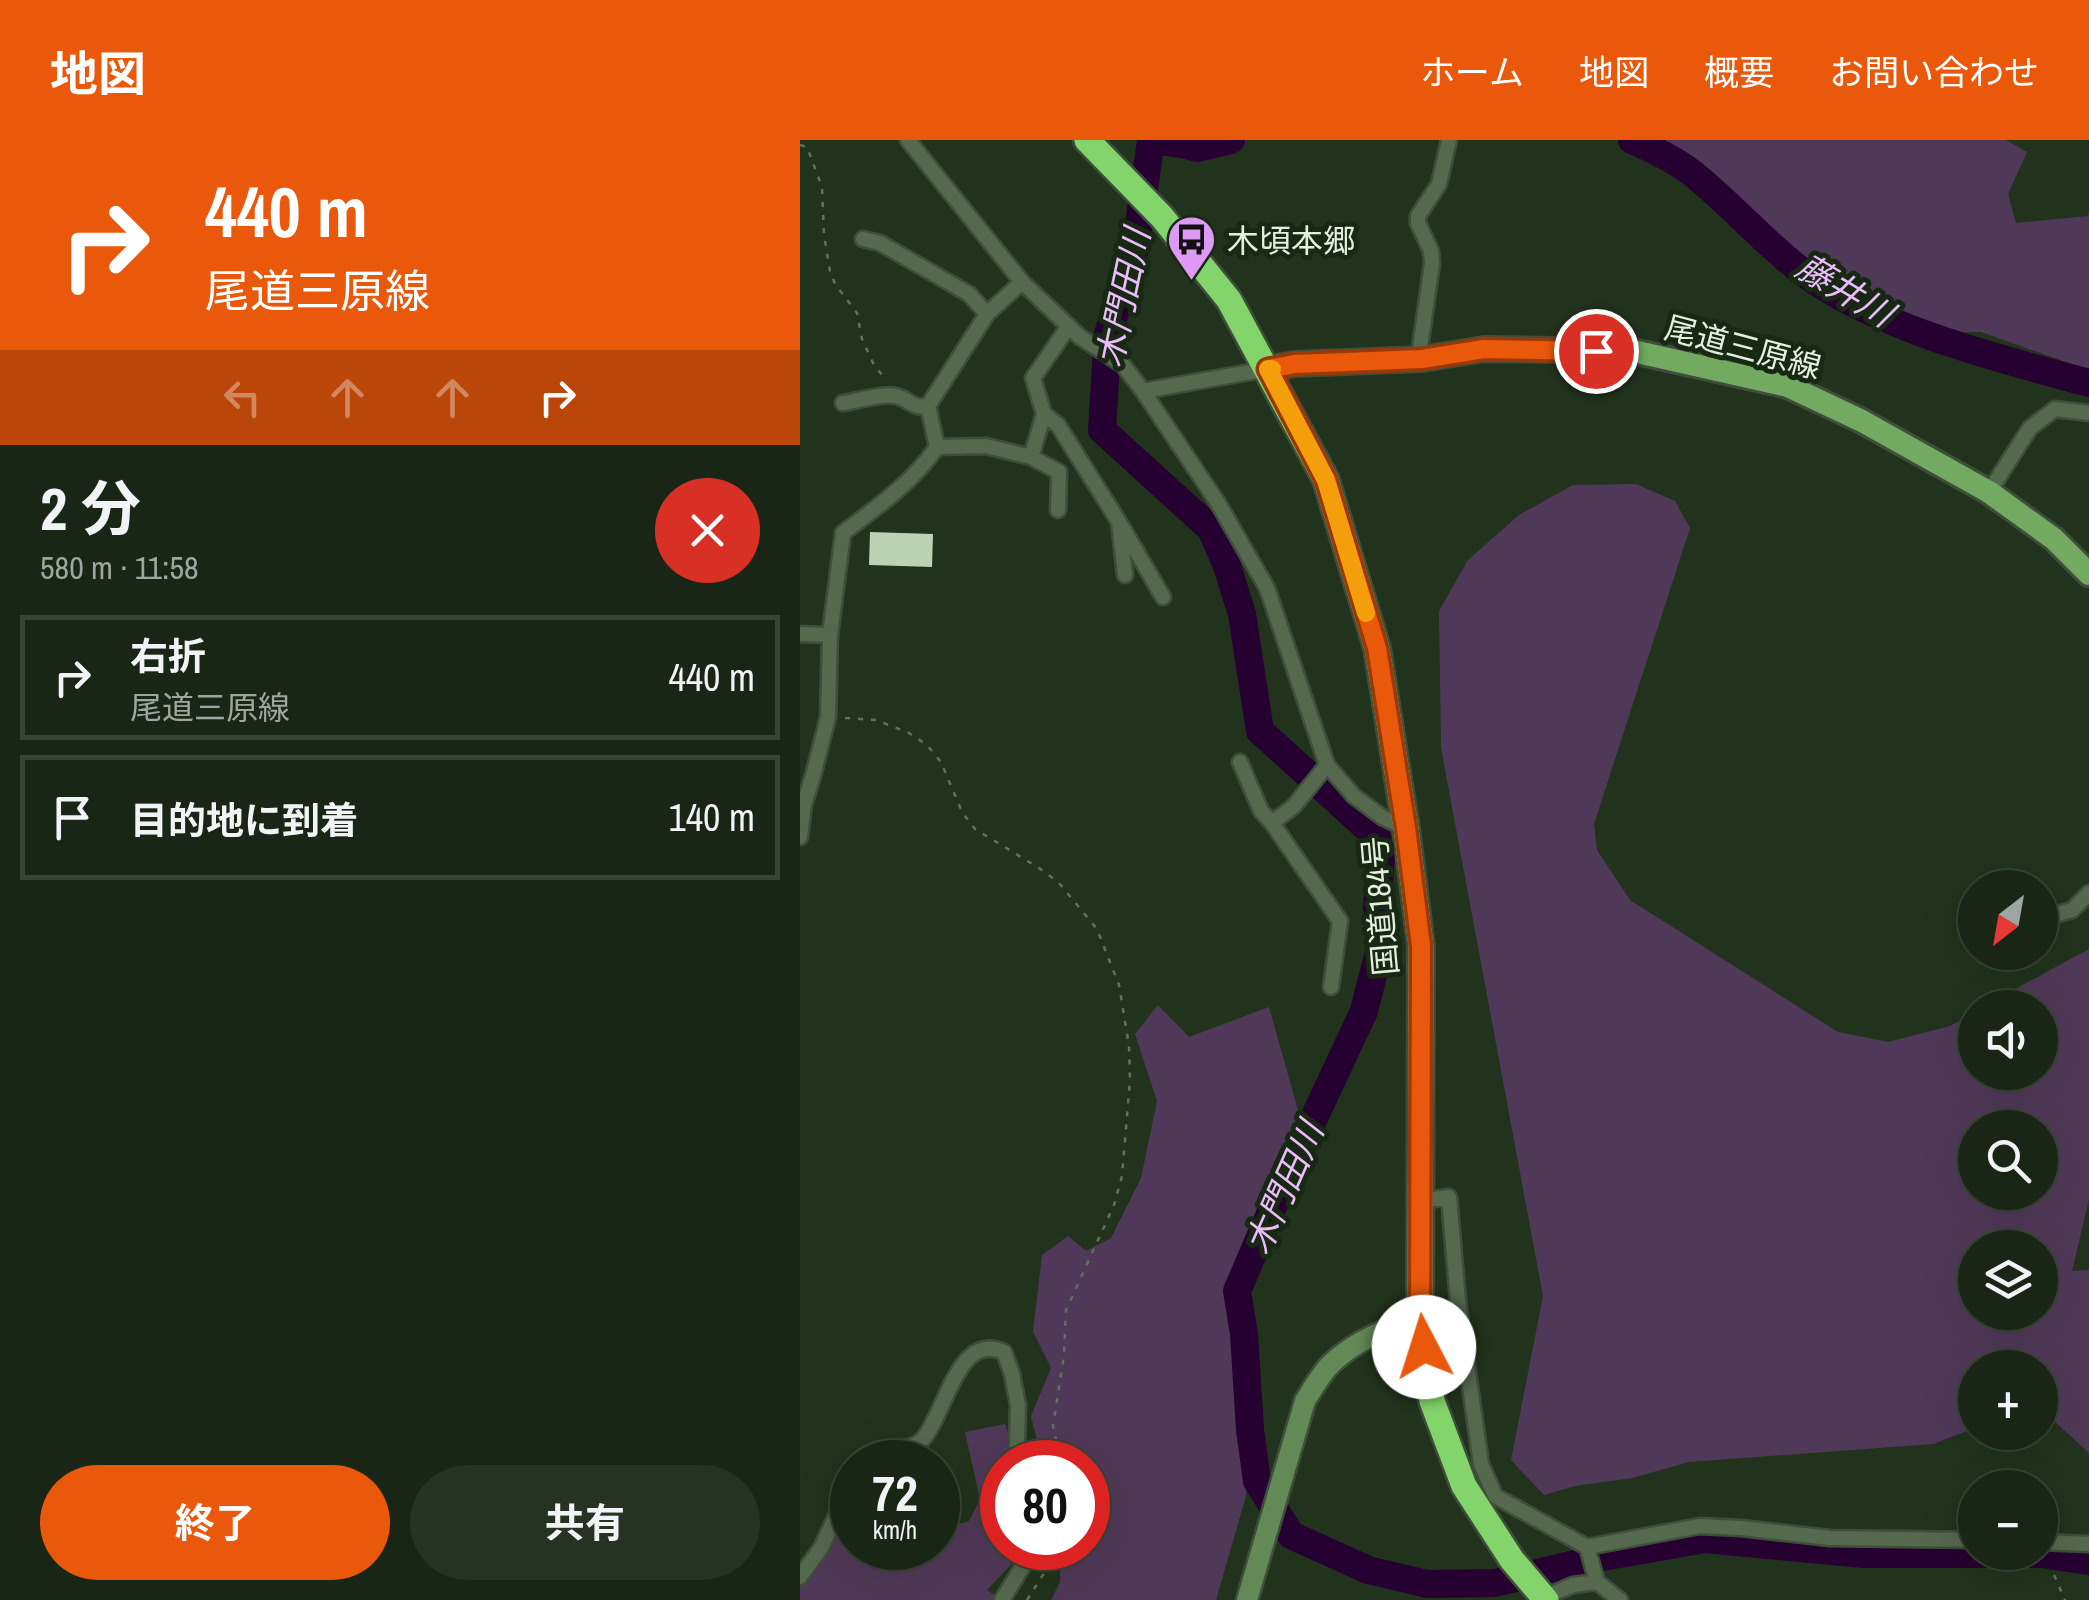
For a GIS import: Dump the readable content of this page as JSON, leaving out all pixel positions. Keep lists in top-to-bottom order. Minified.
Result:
{"streets":{"highway":["国道184号"],"main road":["尾道三原線"]},"crossings":[["尾道三原線","国道184号"]],"water":["藤井川","木門田川"],"places":{"bus stop":["木頃本郷"]},"north":"bottom left","page":{"header":"地図","nav":["ホーム","地図","概要","お問い合わせ"],"turn":["440 m","尾道三原線"],"heading":["2 分","580 m · 11:58"],"list":[{"name":"右折","note":"尾道三原線","value":"440 m"},{"name":"目的地に到着","value":"140 m"}],"map_buttons":["+","−"],"speed":"72 km/h","limit":"80","buttons":["終了","共有"]}}
